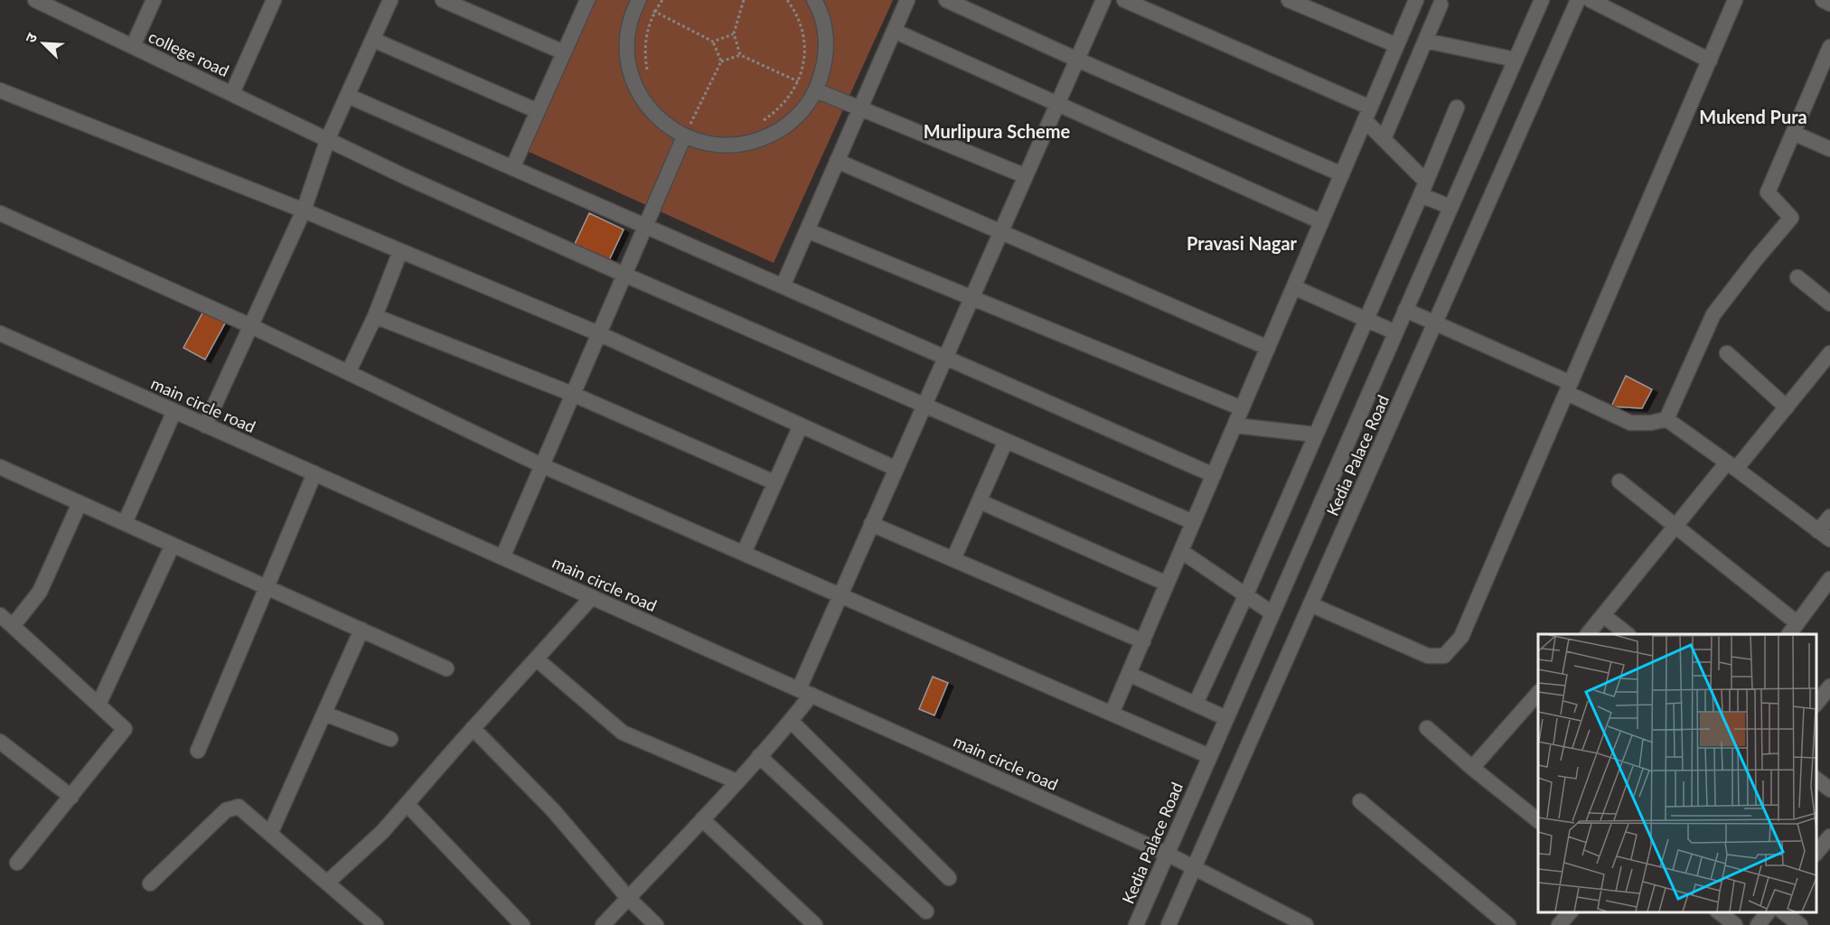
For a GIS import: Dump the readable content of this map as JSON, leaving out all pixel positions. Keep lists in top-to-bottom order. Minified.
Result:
{"streets":{"street":["college road","main circle road","Kedia Palace Road"]},"crossings":[["main circle road","Kedia Palace Road"]],"districts":["Mukend Pura","Murlipura Scheme","Pravasi Nagar"],"north":"top left"}
